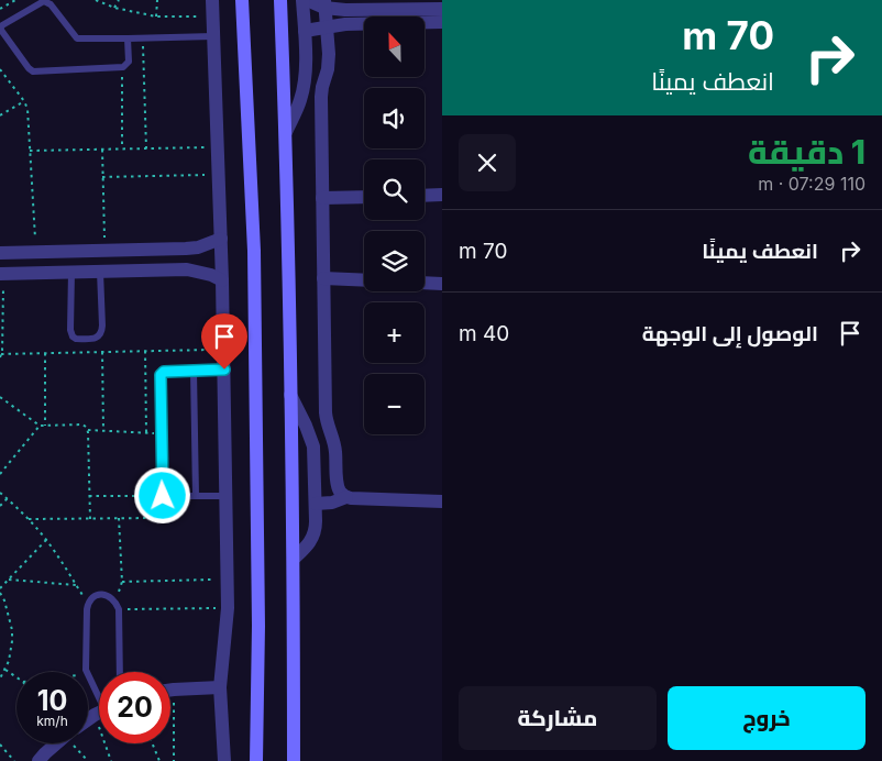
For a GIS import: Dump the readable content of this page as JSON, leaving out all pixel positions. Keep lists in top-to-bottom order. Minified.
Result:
{"north":"top","page":{"turn":["70 m","انعطف يمينًا"],"map_buttons":["+","−"],"heading":["1 دقيقة","110 m · 07:29"],"list":[{"name":"انعطف يمينًا","value":"70 m"},{"name":"الوصول إلى الوجهة","value":"40 m"}],"speed":"10 km/h","limit":"20","buttons":["خروج","مشاركة"]}}
